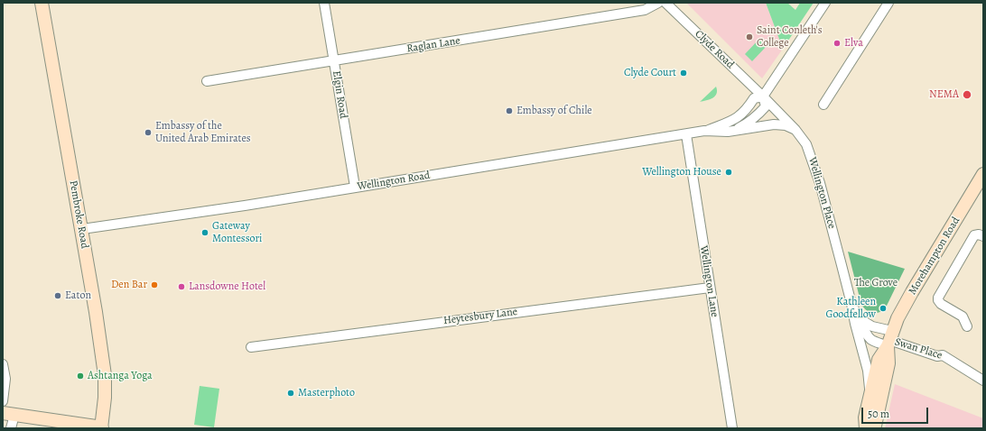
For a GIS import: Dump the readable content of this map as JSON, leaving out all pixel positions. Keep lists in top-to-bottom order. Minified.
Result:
{"streets":{"main road":["Pembroke Road","Morehampton Road"],"street":["Raglan Lane","Clyde Road","Elgin Road","Wellington Road","Wellington Place","Wellington Lane","Heytesbury Lane","Swan Place"]},"crossings":[["Raglan Lane","Elgin Road"],["Clyde Road","Wellington Road"],["Clyde Road","Wellington Place"],["Elgin Road","Wellington Road"],["Wellington Road","Wellington Place"],["Wellington Road","Pembroke Road"],["Wellington Road","Wellington Lane"],["Wellington Place","Morehampton Road"],["Wellington Place","Swan Place"],["Morehampton Road","Swan Place"],["Wellington Lane","Heytesbury Lane"]],"parks":["The Grove"],"places":["Saint Conleth's College","Elva","Clyde Court","NEMA","Embassy of Chile","Embassy of the United Arab Emirates","Wellington House","Gateway Montessori","Den Bar","Lansdowne Hotel","Eaton","Kathleen Goodfellow","Ashtanga Yoga","Masterphoto"],"scale_bar":"50 m"}
